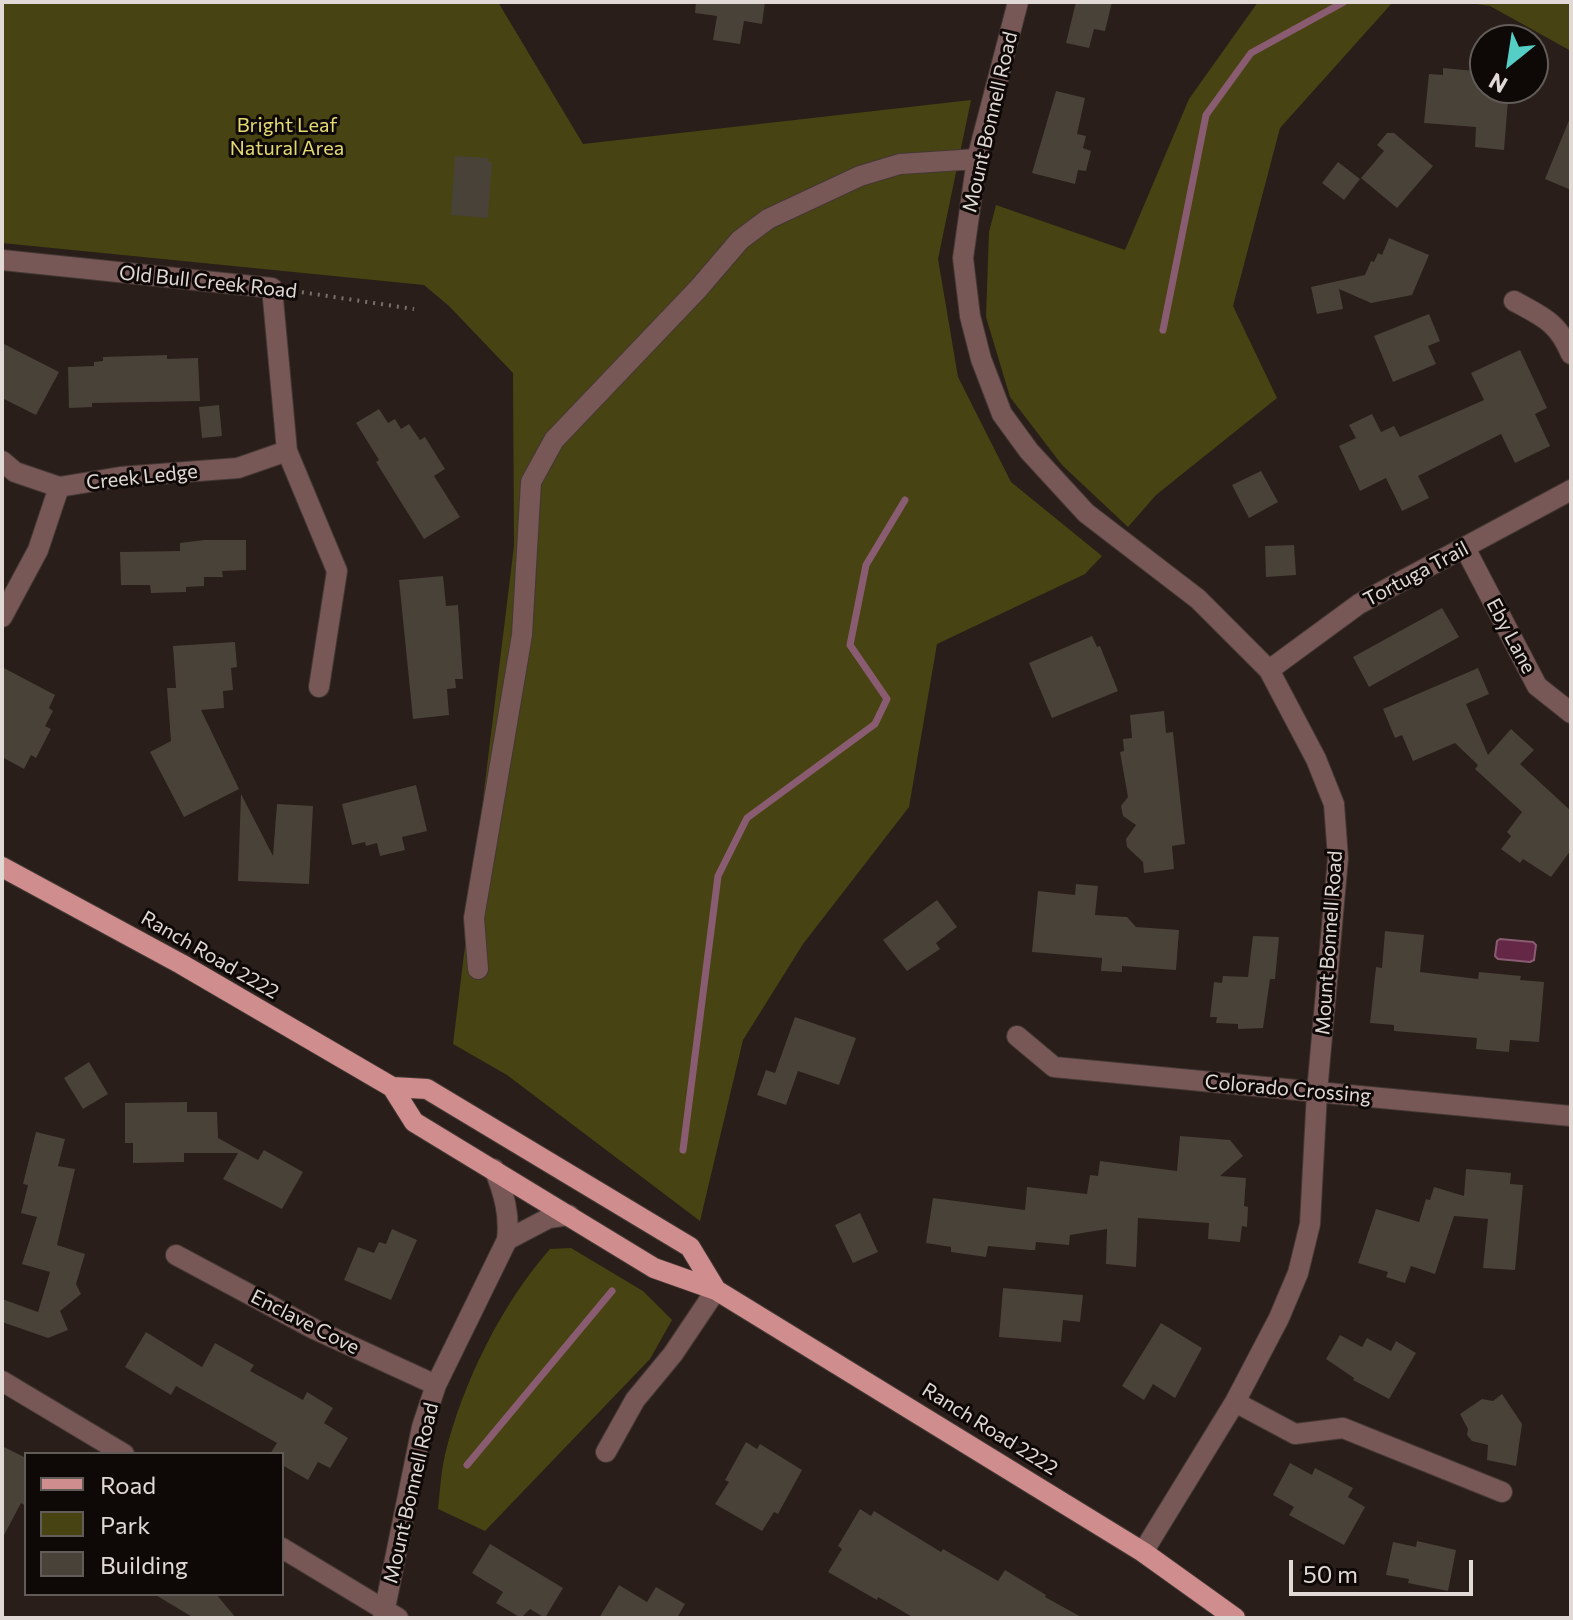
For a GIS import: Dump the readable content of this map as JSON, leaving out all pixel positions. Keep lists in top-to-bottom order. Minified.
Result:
{"streets":{"main road":["Ranch Road 2222"],"street":["Mount Bonnell Road","Old Bull Creek Road","Creek Ledge","Tortuga Trail","Eby Lane","Colorado Crossing","Enclave Cove"]},"crossings":[["Mount Bonnell Road","Tortuga Trail"],["Mount Bonnell Road","Ranch Road 2222"],["Mount Bonnell Road","Colorado Crossing"],["Mount Bonnell Road","Enclave Cove"],["Tortuga Trail","Eby Lane"]],"parks":["Bright Leaf Natural Area"],"legend":["Road","Park","Building"],"scale_bar":"50 m","north":"bottom left"}
